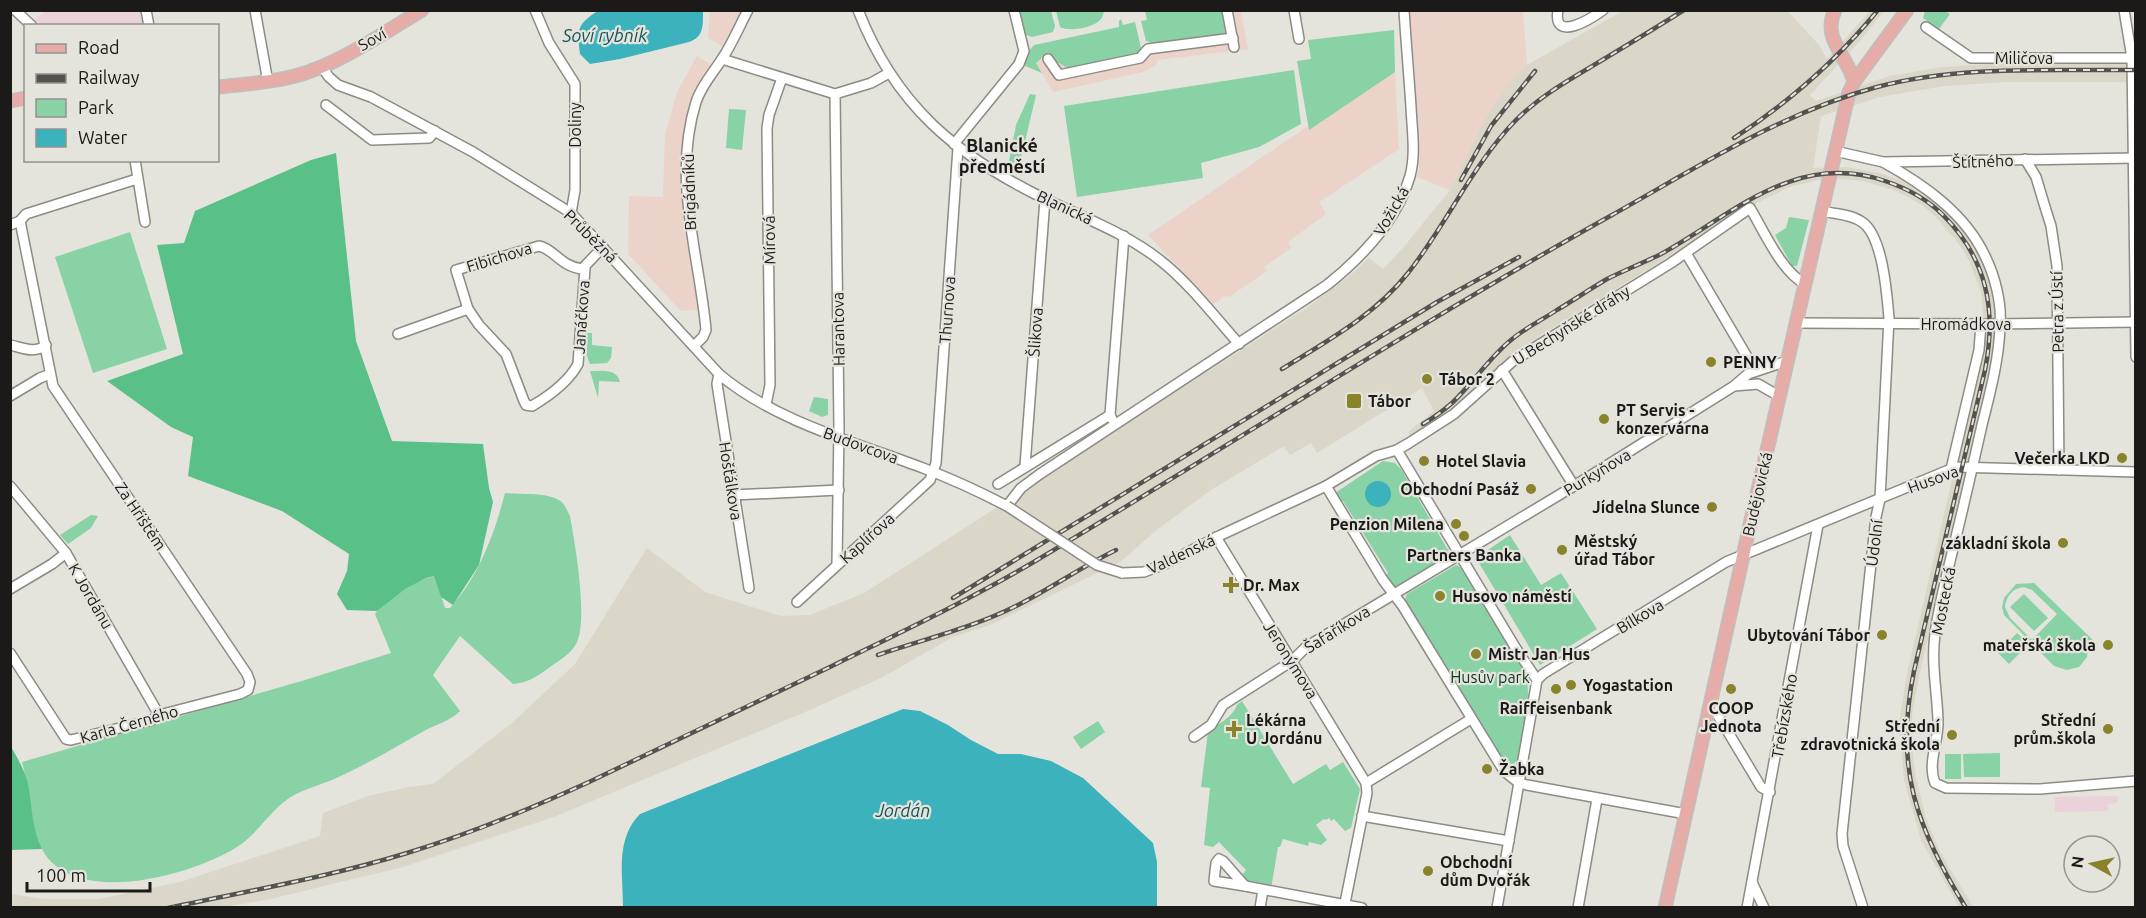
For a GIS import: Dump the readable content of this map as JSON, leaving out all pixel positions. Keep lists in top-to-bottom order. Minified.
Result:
{"streets":{"main road":["Soví","Budějovická"],"street":["Miličova","Doliny","Štítného","Brigádníků","Blanická","Vožická","Průběžná","Mírová","Fibichova","Thurnova","Petra z Ústí","Janáčkova","Hromádkova","U Bechyňské dráhy","Harantova","Šlikova","Budovcova","Purkyňova","Husova","Hošťálkova","Za Hřištěm","Kaplířova","Údolní","Valdenská","K Jordánu","Mostecká","Bílkova","Šafaříkova","Jeronýmova","Třebízského","Karla Černého"]},"crossings":[["Soví","Průběžná"],["Doliny","Průběžná"],["Štítného","Petra z Ústí"],["Štítného","Budějovická"],["Štítného","Mostecká"],["Brigádníků","Průběžná"],["Blanická","Vožická"],["Blanická","Thurnova"],["Blanická","Šlikova"],["Průběžná","Budovcova"],["Průběžná","Hošťálkova"],["Mírová","Budovcova"],["Fibichova","Janáčkova"],["Thurnova","Budovcova"],["Thurnova","Kaplířova"],["Petra z Ústí","Hromádkova"],["Petra z Ústí","Husova"],["Hromádkova","Budějovická"],["Hromádkova","Údolní"],["Hromádkova","Mostecká"],["U Bechyňské dráhy","Budějovická"],["Harantova","Budovcova"],["Harantova","Kaplířova"],["Budovcova","Hošťálkova"],["Budovcova","Kaplířova"],["Budovcova","Valdenská"],["Purkyňova","Budějovická"],["Husova","Budějovická"],["Husova","Údolní"],["Husova","Mostecká"],["Husova","Bílkova"],["Husova","Třebízského"],["Budějovická","Údolní"],["Budějovická","Bílkova"],["Za Hřištěm","Karla Černého"],["Valdenská","Jeronýmova"],["K Jordánu","Karla Černého"],["Šafaříkova","Jeronýmova"]],"districts":["Blanické předměstí"],"water":["Soví rybník","Jordán"],"parks":["Husův park"],"places":{"other":["PENNY","Tábor 2","PT Servis - konzervárna","Večerka LKD","Hotel Slavia","Obchodní Pasáž","Jídelna Slunce","Penzion Milena","Partners Banka","základní škola","Městský úřad Tábor","Husovo náměstí","Ubytování Tábor","mateřská škola","Mistr Jan Hus","Yogastation","Raiffeisenbank","COOP Jednota","Střední prům.škola","Střední zdravotnická škola","Žabka","Obchodní dům Dvořák"],"transit":["Tábor"],"health":["Dr. Max","Lékárna U Jordánu"]},"legend":["Road","Railway","Park","Water"],"scale_bar":"100 m","north":"left"}
